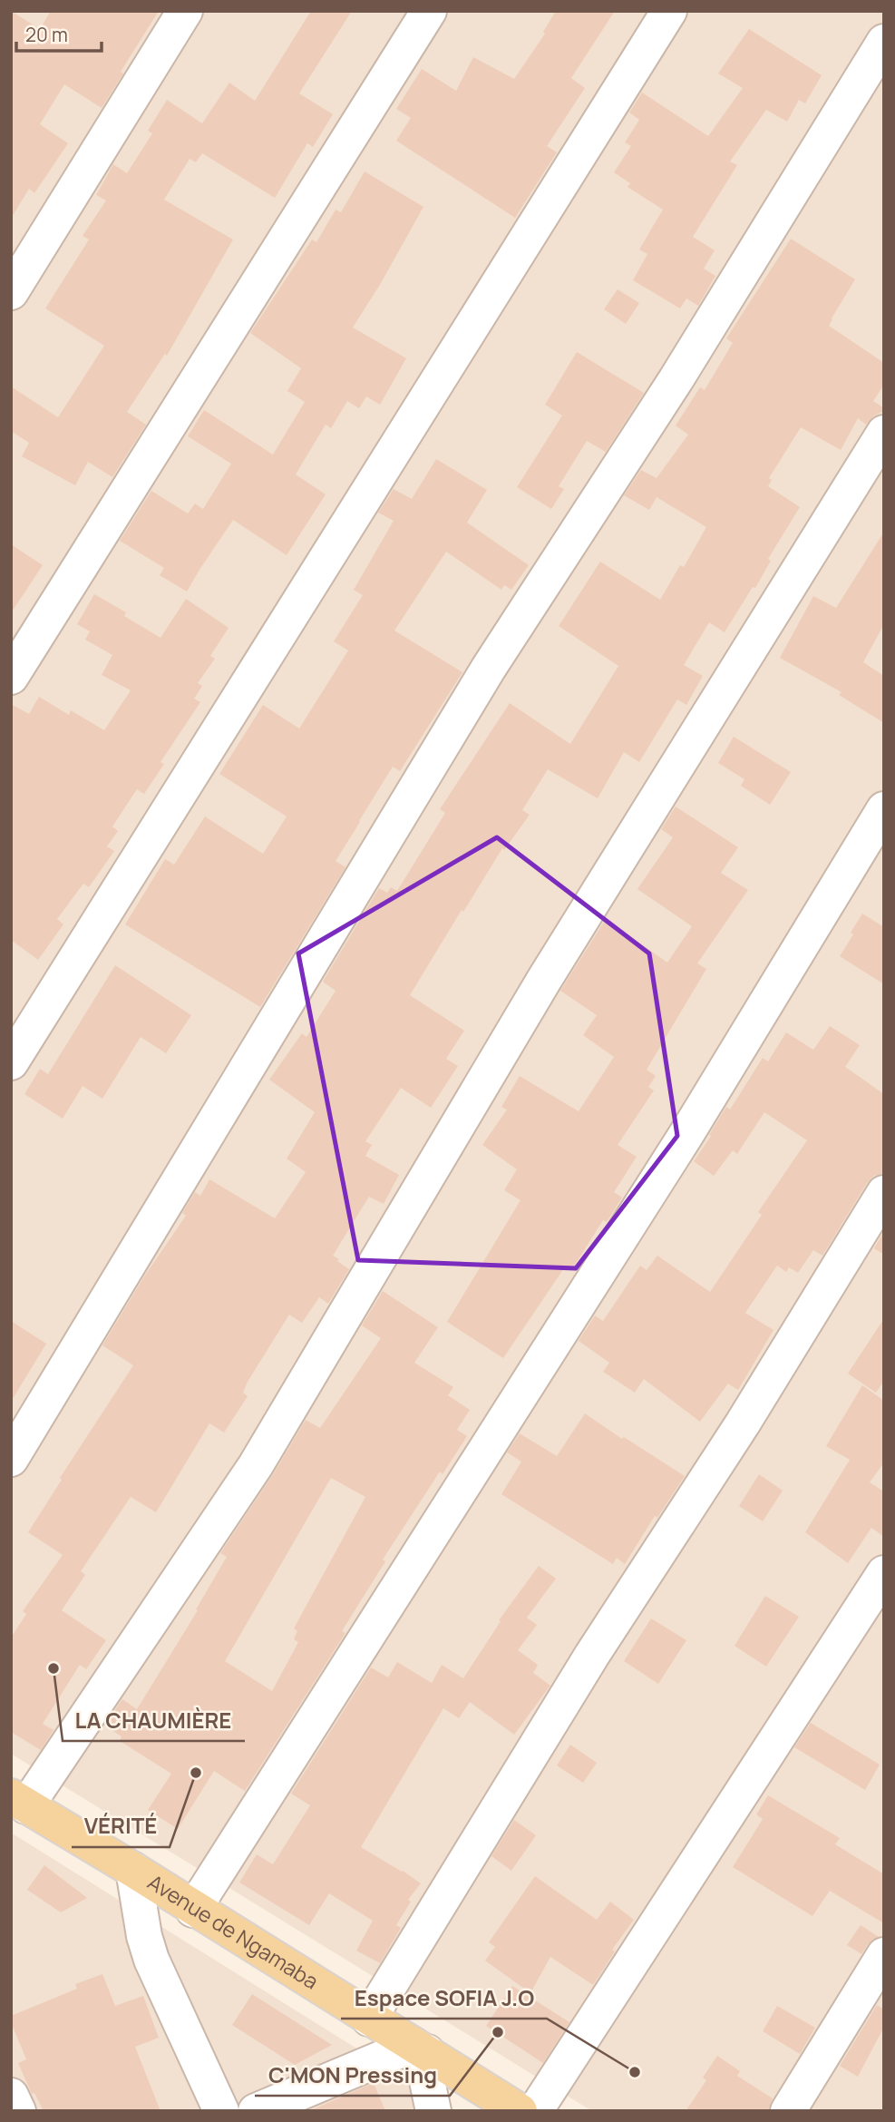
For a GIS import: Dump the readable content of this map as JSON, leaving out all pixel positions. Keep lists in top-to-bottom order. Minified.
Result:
{"streets":{"main road":["Avenue de Ngamaba"]},"places":["LA CHAUMIÈRE","VÉRITÉ","C'MON Pressing","Espace SOFIA J.O"],"scale_bar":"20 m"}
